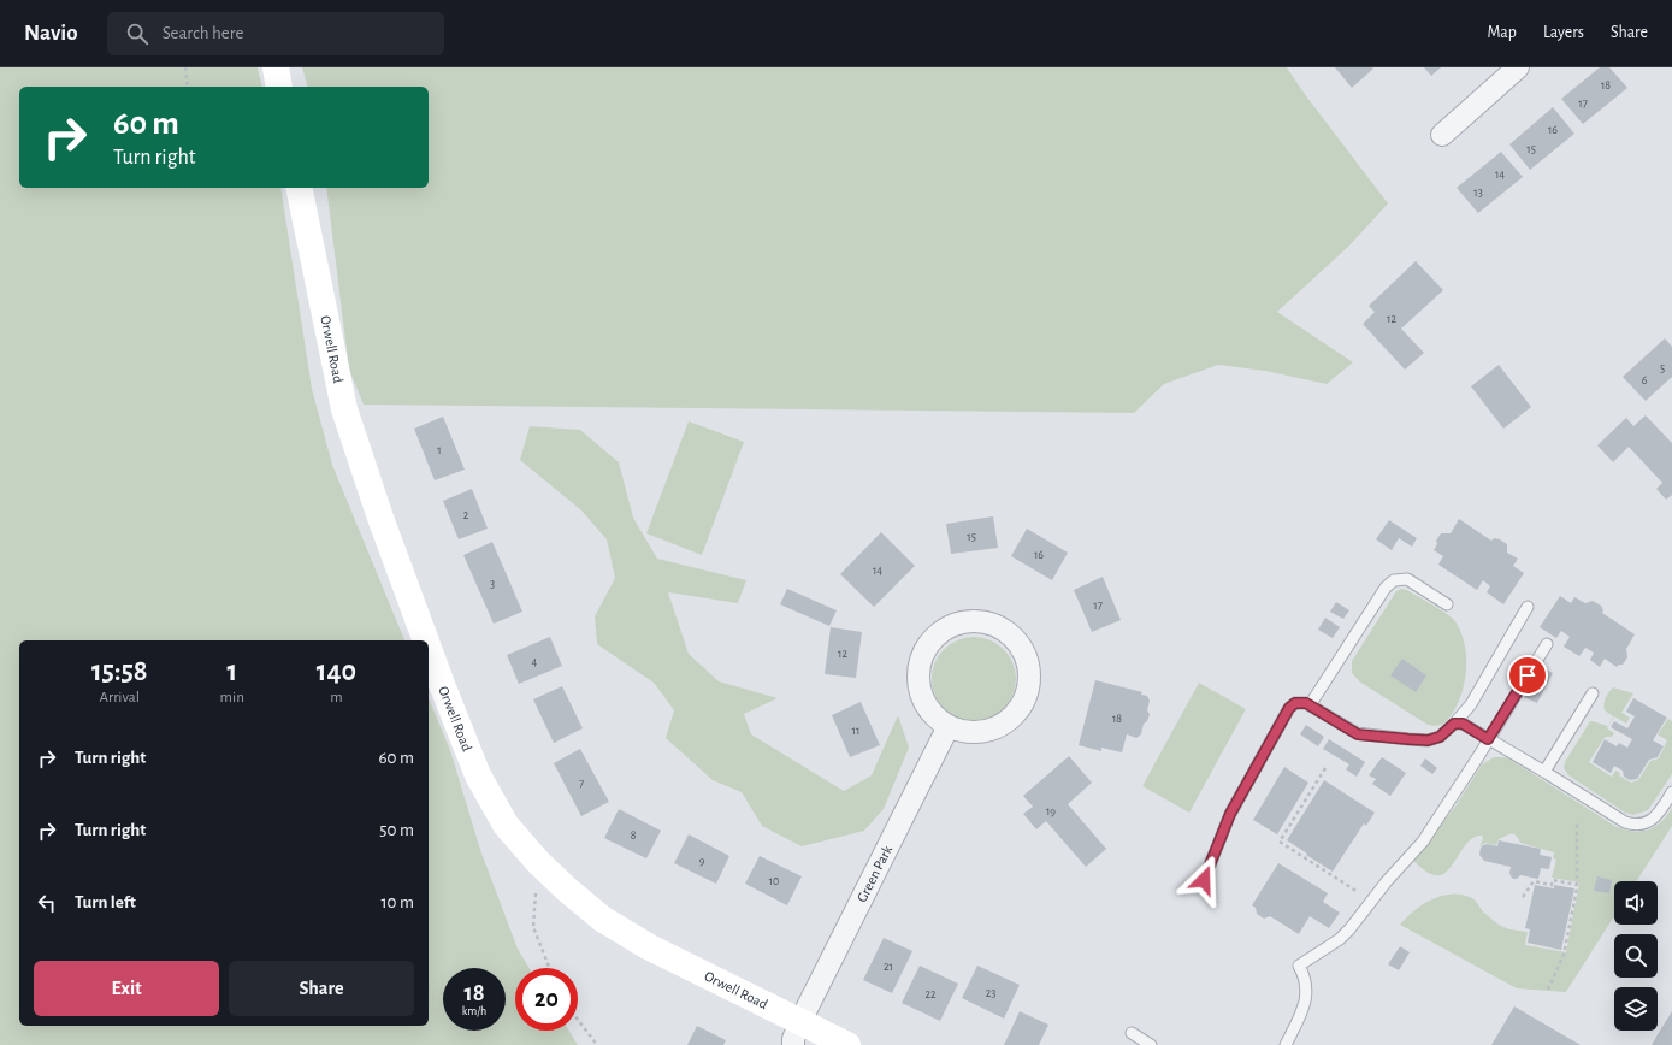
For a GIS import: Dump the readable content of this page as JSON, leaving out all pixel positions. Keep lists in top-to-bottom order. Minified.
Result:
{"streets":{"street":["Orwell Road","Green Park"]},"crossings":[["Orwell Road","Green Park"]],"house_numbers":["18","17","16","15","14","13","12","5","6","1","2","15","16","14","3","17","12","4","18","11","7","19","8","9","10","21","23","22"],"page":{"header":"Navio","search":"Search here","nav":["Map","Layers","Share"],"turn":["60 m","Turn right"],"eta":["15:58","Arrival","1","min","140","m"],"list":[{"name":"Turn right","value":"60 m"},{"name":"Turn right","value":"50 m"},{"name":"Turn left","value":"10 m"}],"buttons":["Exit","Share"],"speed":"18 km/h","limit":"20"}}
